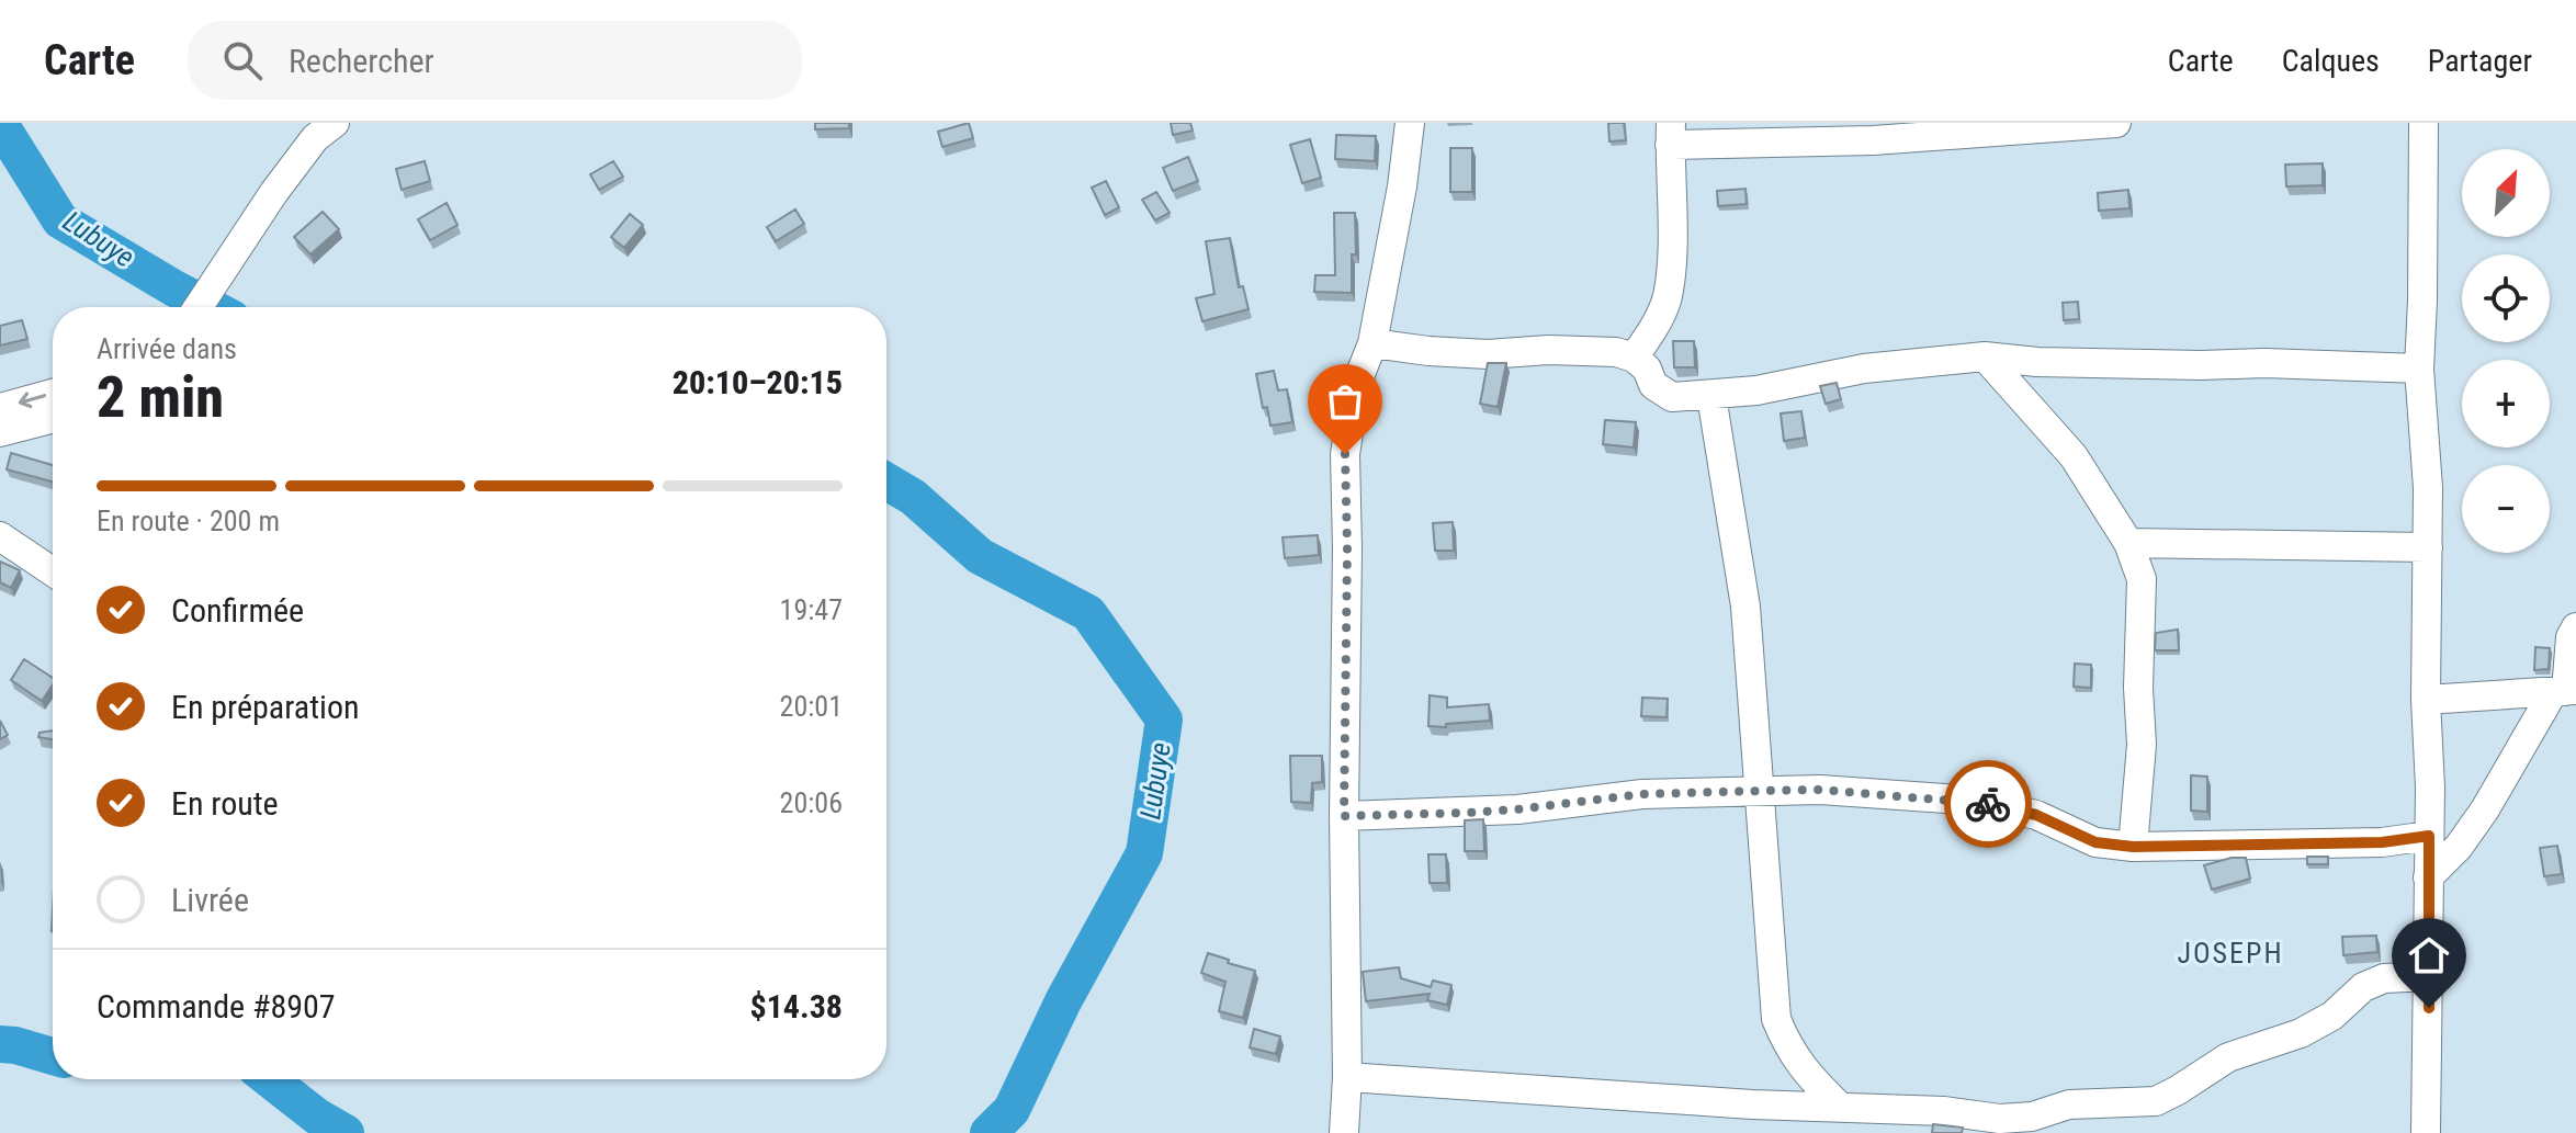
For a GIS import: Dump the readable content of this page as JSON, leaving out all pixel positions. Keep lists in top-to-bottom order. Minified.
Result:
{"districts":["JOSEPH"],"water":["Lubuye"],"north":"top right","page":{"header":"Carte","search":"Rechercher","nav":["Carte","Calques","Partager"],"map_buttons":["+","−"],"heading":["2 min","Arrivée dans","20:10–20:15"],"panel":["Commande #8907","$14.38"],"bar":"En route · 200 m","list":[["Confirmée","19:47"],["En préparation","20:01"],["En route","20:06"],"Livrée"]}}
